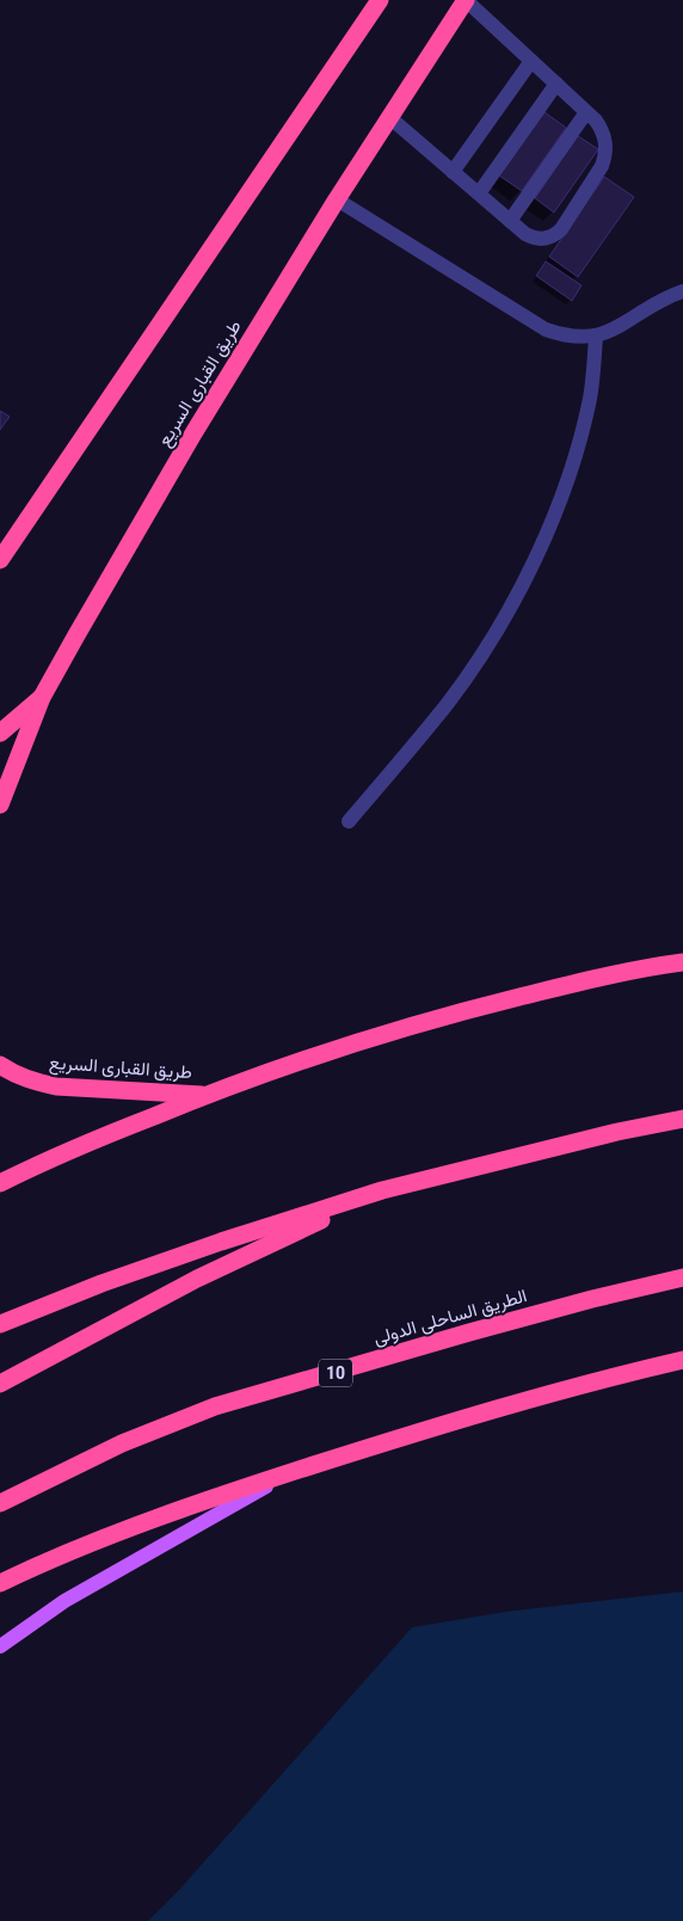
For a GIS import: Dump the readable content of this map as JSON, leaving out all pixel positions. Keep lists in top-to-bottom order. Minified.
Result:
{"streets":{"highway":["طريق القبارى السريع","الطريق الساحلى الدولى","10"]}}
